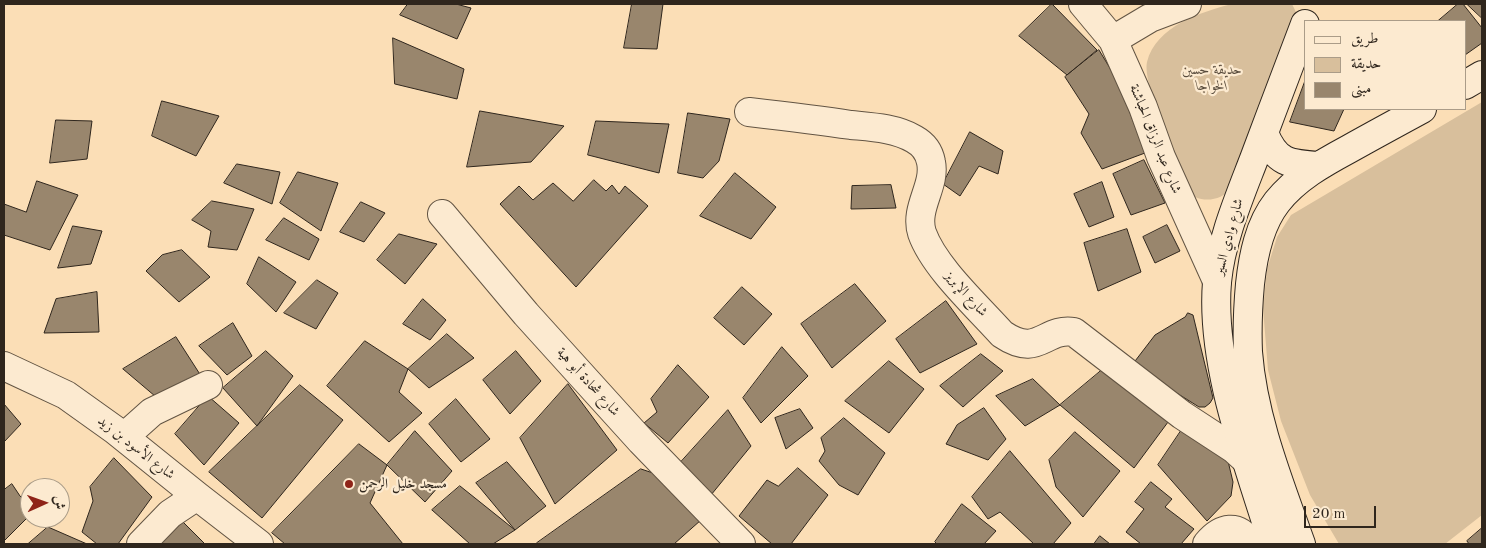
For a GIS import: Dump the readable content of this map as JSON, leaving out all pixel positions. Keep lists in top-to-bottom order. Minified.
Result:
{"streets":{"street":["شارع عبد الرزاق الحباشنة","شارع وادي السير","شارع الإبريز","شارع شحادة أبو هية","شارع الأسود بن زيد"]},"crossings":[["شارع عبد الرزاق الحباشنة","شارع وادي السير"],["شارع وادي السير","شارع الإبريز"]],"parks":["حديقة حسين الخواجا"],"places":["مسجد خليل الرحمن"],"legend":["طريق","حديقة","مبنى"],"scale_bar":"20 m","north":"right"}
